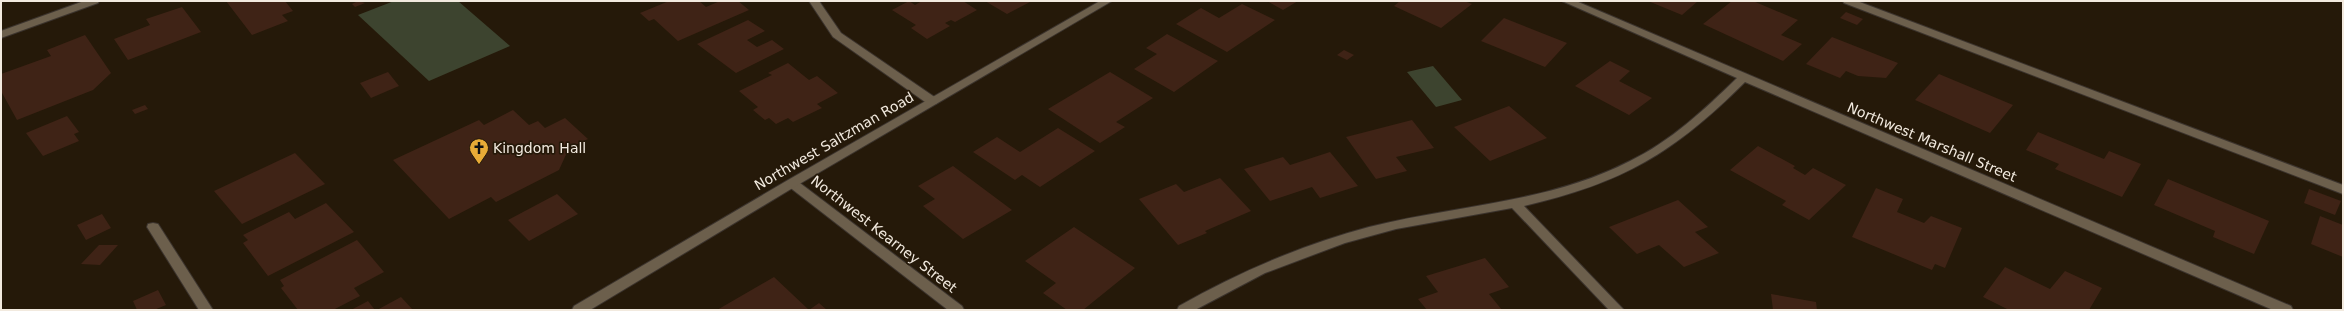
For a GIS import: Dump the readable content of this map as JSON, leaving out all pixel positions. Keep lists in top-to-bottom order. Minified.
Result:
{"streets":{"street":["Northwest Saltzman Road","Northwest Marshall Street","Northwest Kearney Street"]},"crossings":[["Northwest Saltzman Road","Northwest Kearney Street"]],"places":{"church":["Kingdom Hall"]}}
